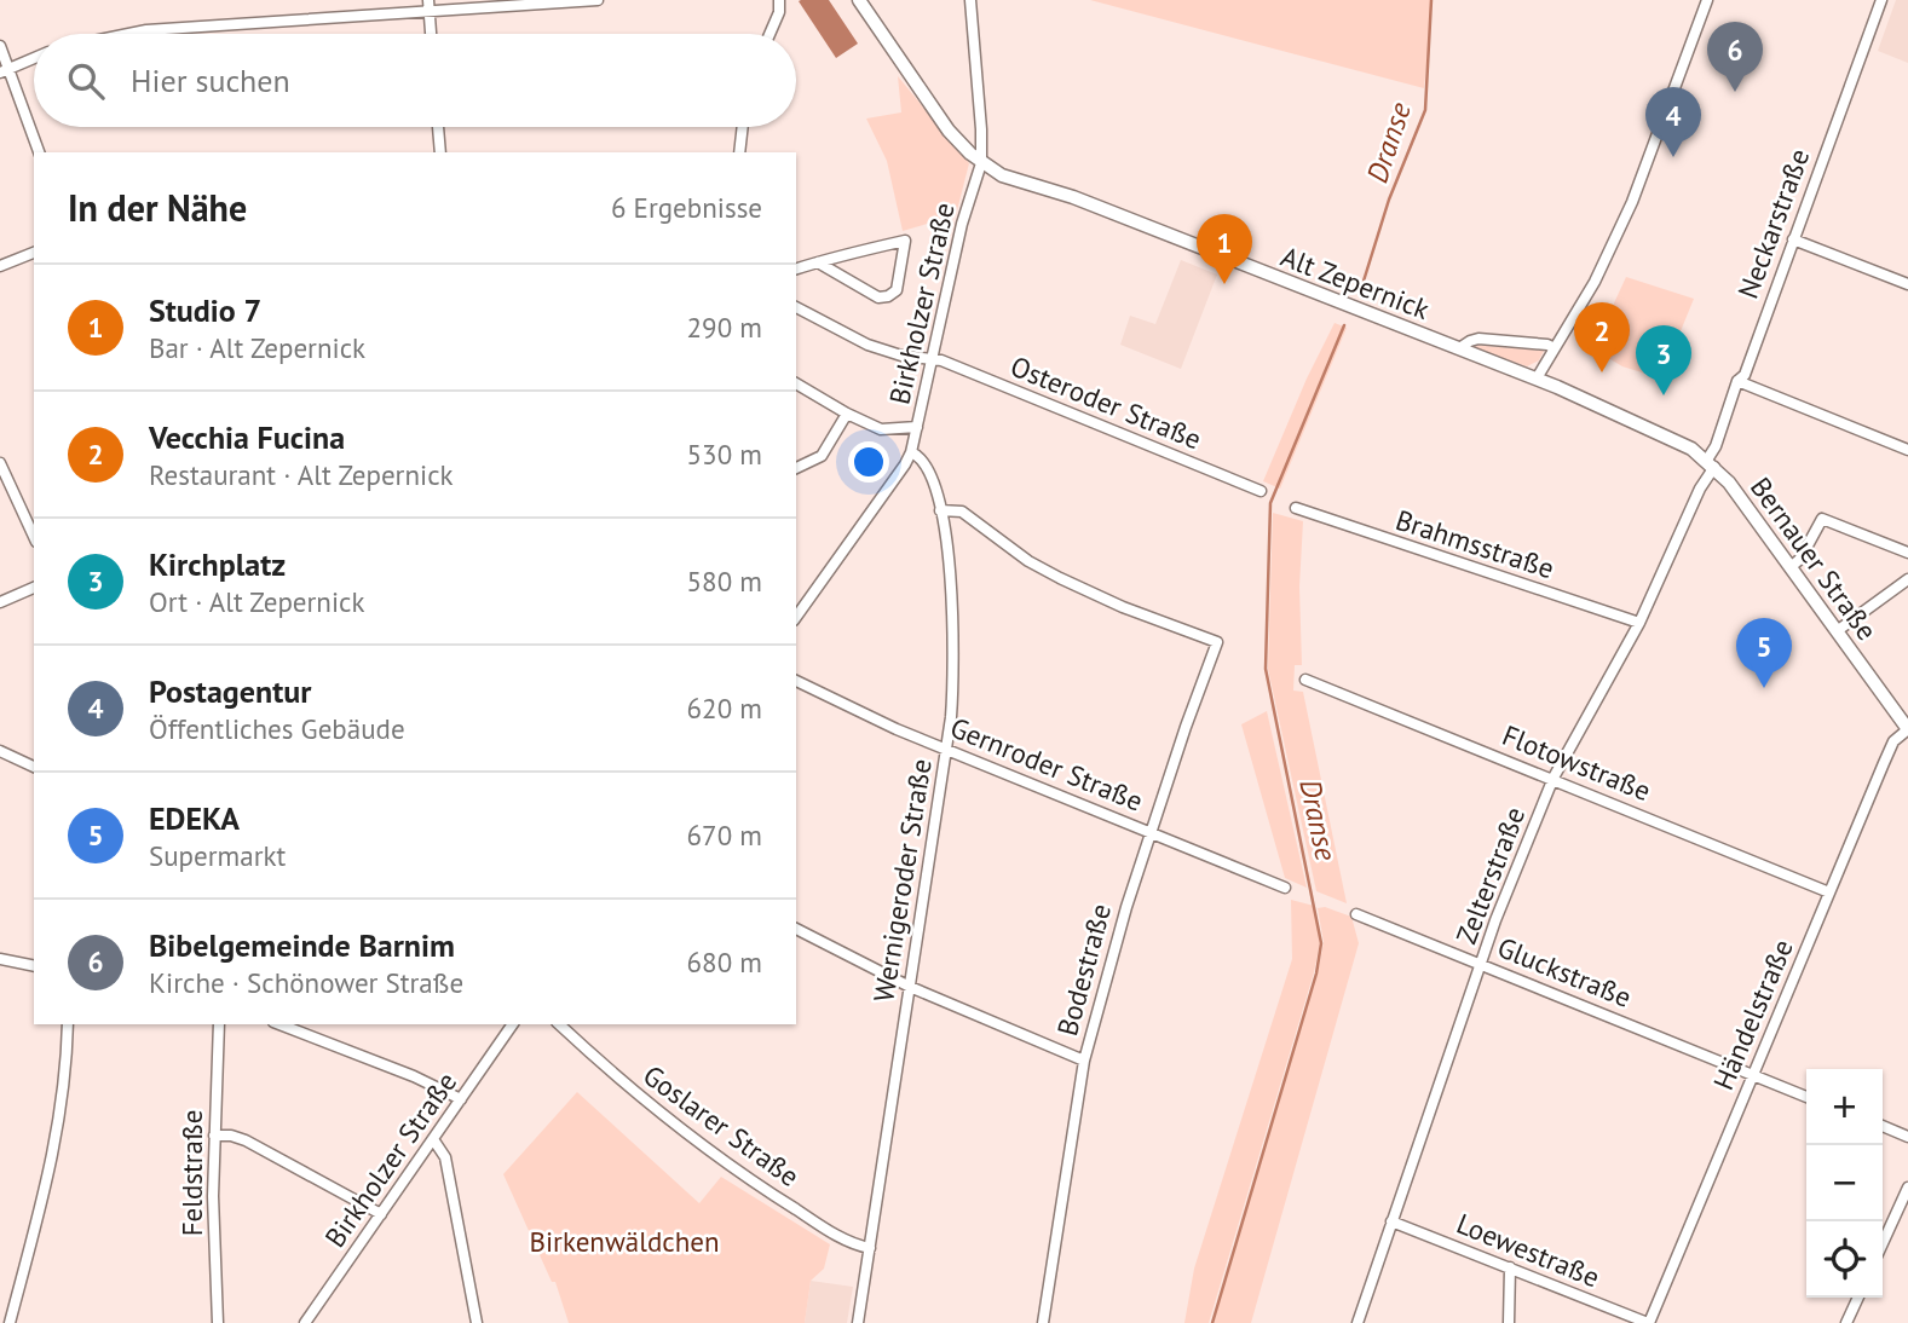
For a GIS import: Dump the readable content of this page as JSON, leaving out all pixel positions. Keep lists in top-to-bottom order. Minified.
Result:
{"streets":{"main road":["Alt Zepernick","Bernauer Straße"],"street":["Neckarstraße","Birkholzer Straße","Osteroder Straße","Brahmsstraße","Flotowstraße","Gernroder Straße","Zelterstraße","Wernigeroder Straße","Bodestraße","Gluckstraße","Händelstraße","Goslarer Straße","Feldstraße","Loewestraße"]},"crossings":[["Neckarstraße","Alt Zepernick"],["Neckarstraße","Bernauer Straße"],["Neckarstraße","Zelterstraße"],["Alt Zepernick","Birkholzer Straße"],["Alt Zepernick","Bernauer Straße"],["Alt Zepernick","Zelterstraße"],["Birkholzer Straße","Osteroder Straße"],["Birkholzer Straße","Wernigeroder Straße"],["Brahmsstraße","Zelterstraße"],["Bernauer Straße","Zelterstraße"],["Bernauer Straße","Händelstraße"],["Flotowstraße","Zelterstraße"],["Flotowstraße","Händelstraße"],["Gernroder Straße","Wernigeroder Straße"],["Gernroder Straße","Bodestraße"],["Zelterstraße","Gluckstraße"],["Zelterstraße","Loewestraße"],["Wernigeroder Straße","Bodestraße"],["Wernigeroder Straße","Goslarer Straße"],["Gluckstraße","Händelstraße"],["Händelstraße","Loewestraße"]],"water":["Dranse"],"parks":["Birkenwäldchen"],"page":{"pins":["6","4","1","2","3","5"],"search":"Hier suchen","heading":["In der Nähe","6 Ergebnisse"],"list":[{"mark":"1","name":"Studio 7","note":"Bar · Alt Zepernick","value":"290 m"},{"mark":"2","name":"Vecchia Fucina","note":"Restaurant · Alt Zepernick","value":"530 m"},{"mark":"3","name":"Kirchplatz","note":"Ort · Alt Zepernick","value":"580 m"},{"mark":"4","name":"Postagentur","note":"Öffentliches Gebäude","value":"620 m"},{"mark":"5","name":"EDEKA","note":"Supermarkt","value":"670 m"},{"mark":"6","name":"Bibelgemeinde Barnim","note":"Kirche · Schönower Straße","value":"680 m"}],"map_buttons":["+","−"]}}
